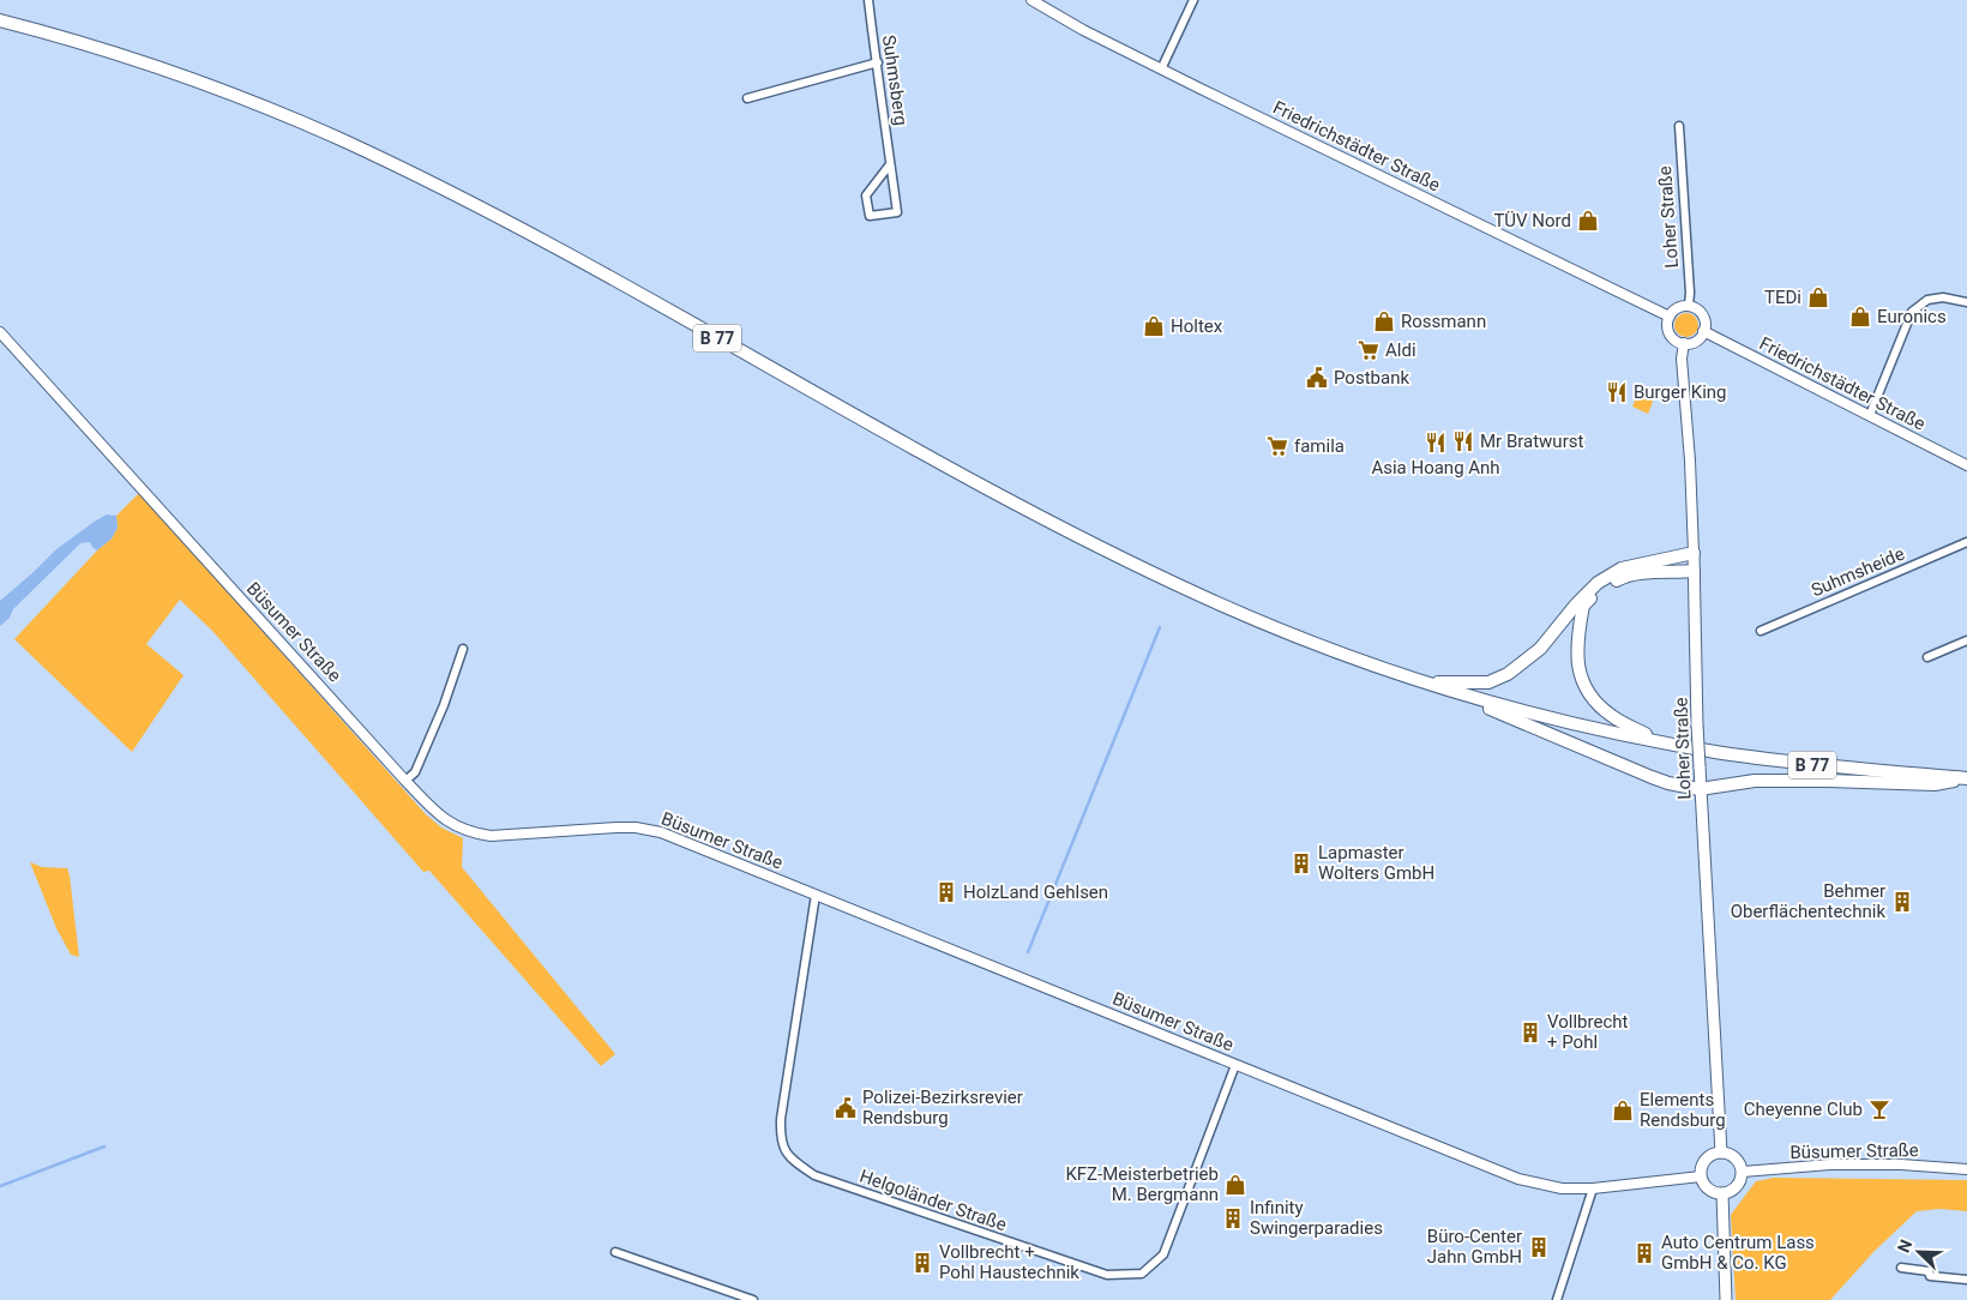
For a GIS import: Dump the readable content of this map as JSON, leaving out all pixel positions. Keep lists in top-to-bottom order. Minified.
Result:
{"streets":{"main road":["Loher Straße","B 77"],"street":["Suhmsberg","Friedrichstädter Straße","Suhmsheide","Büsumer Straße","Helgoländer Straße"]},"crossings":[["Friedrichstädter Straße","Loher Straße"],["Loher Straße","Büsumer Straße"],["Büsumer Straße","Helgoländer Straße"]],"places":{"shop":["TÜV Nord","TEDi","Euronics","Rossmann","Holtex","Elements Rendsburg","KFZ-Meisterbetrieb M. Bergmann"],"supermarket":["Aldi","famila"],"public building":["Postbank","Polizei-Bezirksrevier Rendsburg"],"restaurant":["Burger King","Mr Bratwurst","Asia Hoang Anh"],"building":["Lapmaster Wolters GmbH","HolzLand Gehlsen","Behmer Oberflächentechnik","Vollbrecht + Pohl","Infinity Swingerparadies","Büro-Center Jahn GmbH","Auto Centrum Lass GmbH & Co. KG","Vollbrecht + Pohl Haustechnik"],"bar":["Cheyenne Club"]},"north":"top left"}
